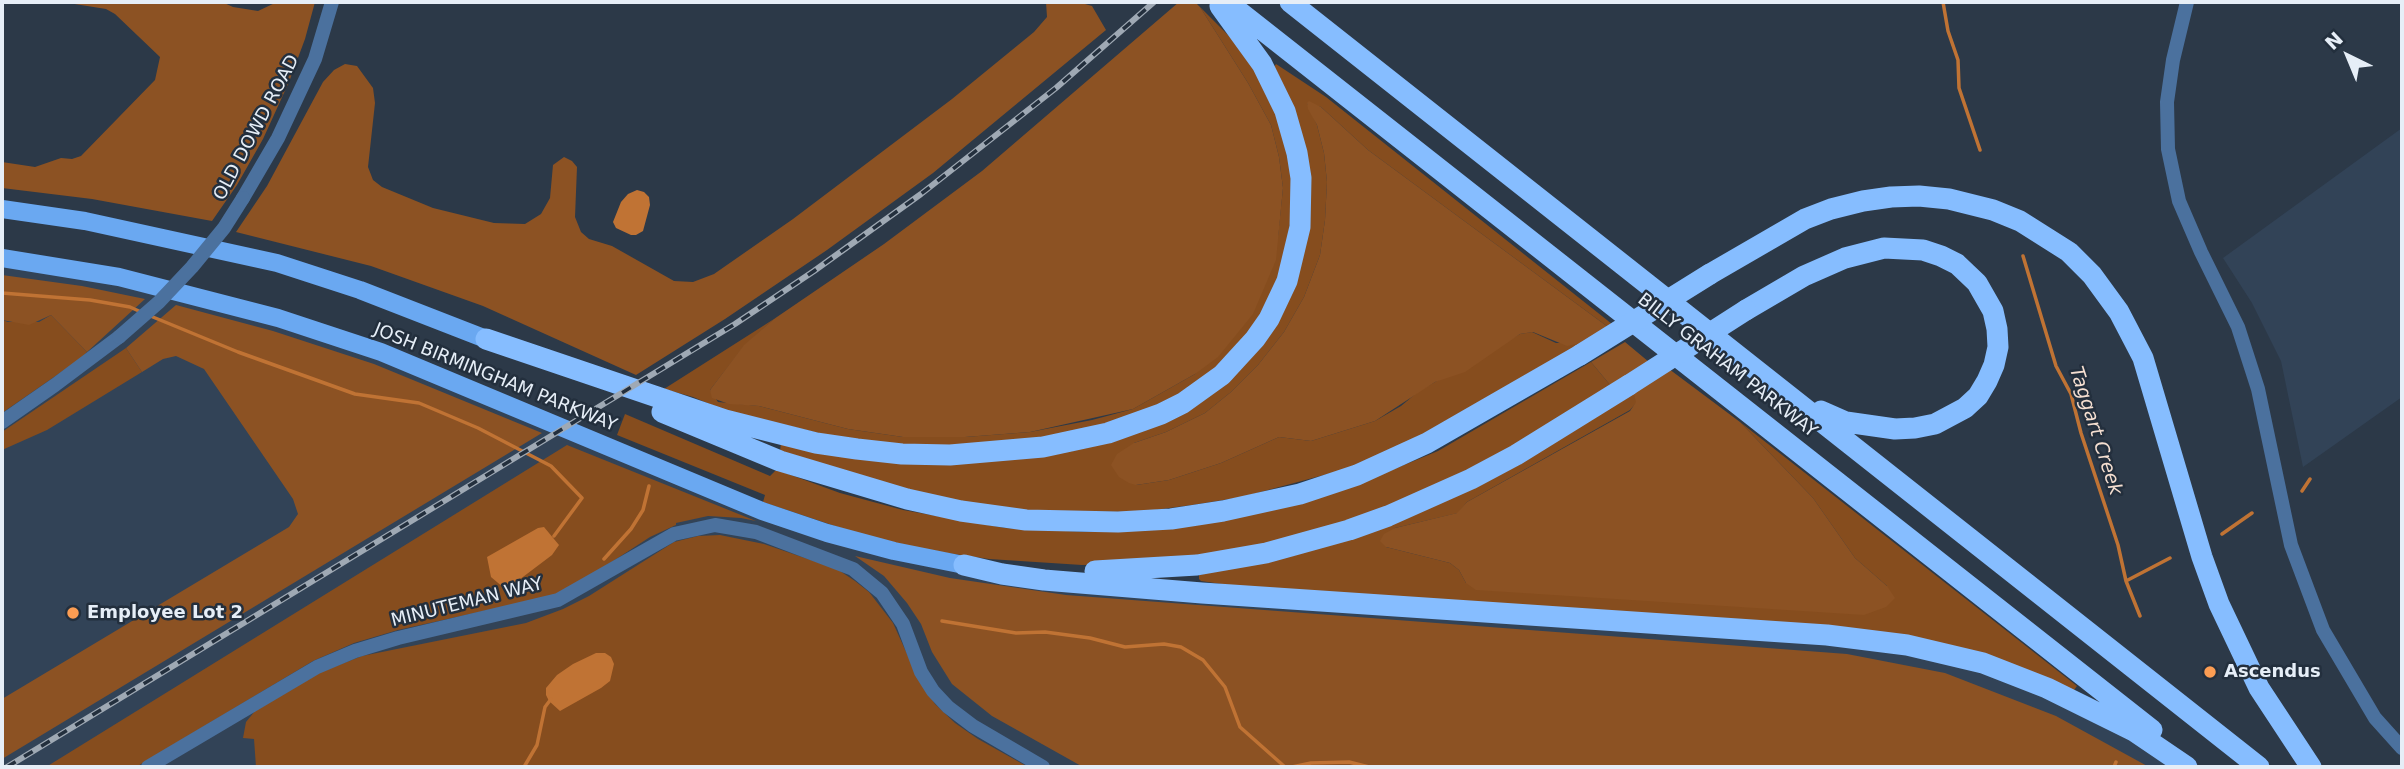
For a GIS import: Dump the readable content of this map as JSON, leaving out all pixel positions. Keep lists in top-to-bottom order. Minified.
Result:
{"streets":{"highway":["BILLY GRAHAM PARKWAY"],"main road":["JOSH BIRMINGHAM PARKWAY"],"street":["OLD DOWD ROAD","MINUTEMAN WAY"]},"water":["Taggart Creek"],"places":["Employee Lot 2","Ascendus"],"north":"top left"}
